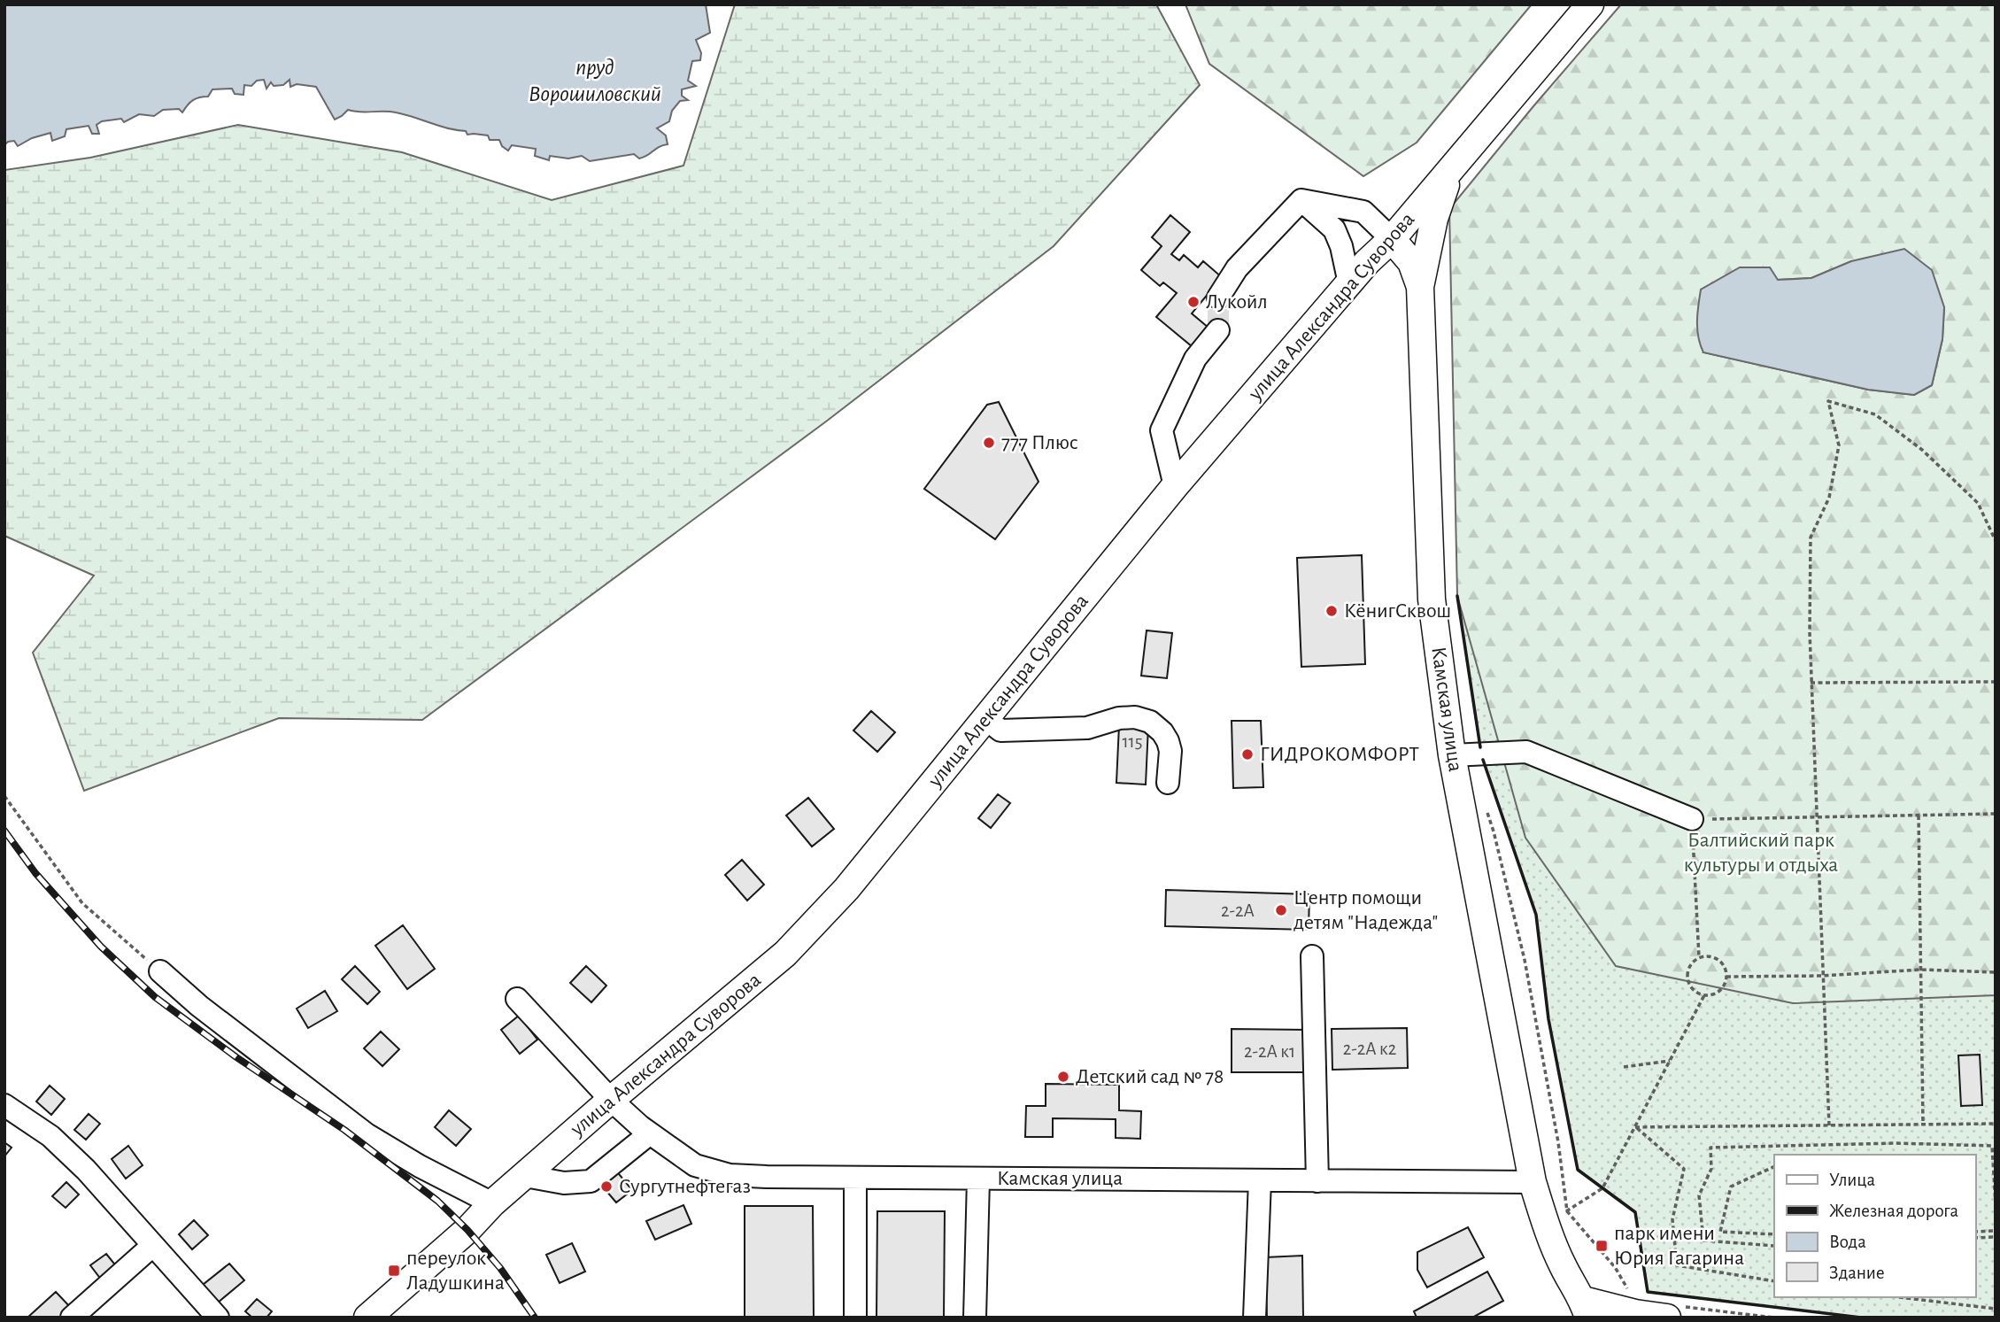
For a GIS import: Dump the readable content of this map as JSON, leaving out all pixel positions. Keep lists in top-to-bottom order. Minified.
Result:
{"streets":{"main road":["улица Александра Суворова","Камская улица"]},"crossings":[["улица Александра Суворова","Камская улица"]],"water":["пруд Ворошиловский"],"parks":["Балтийский парк культуры и отдыха"],"places":{"other":["Лукойл","777 Плюс","КёнигСквош","ГИДРОКОМФОРТ","Центр помощи детям \"Надежда\"","Детский сад № 78","Сургутнефтегаз"],"transit":["парк имени Юрия Гагарина","переулок Ладушкина"]},"house_numbers":["115","2-2А","2-2А к2","2-2А к1"],"legend":["Улица","Железная дорога","Вода","Здание"]}
